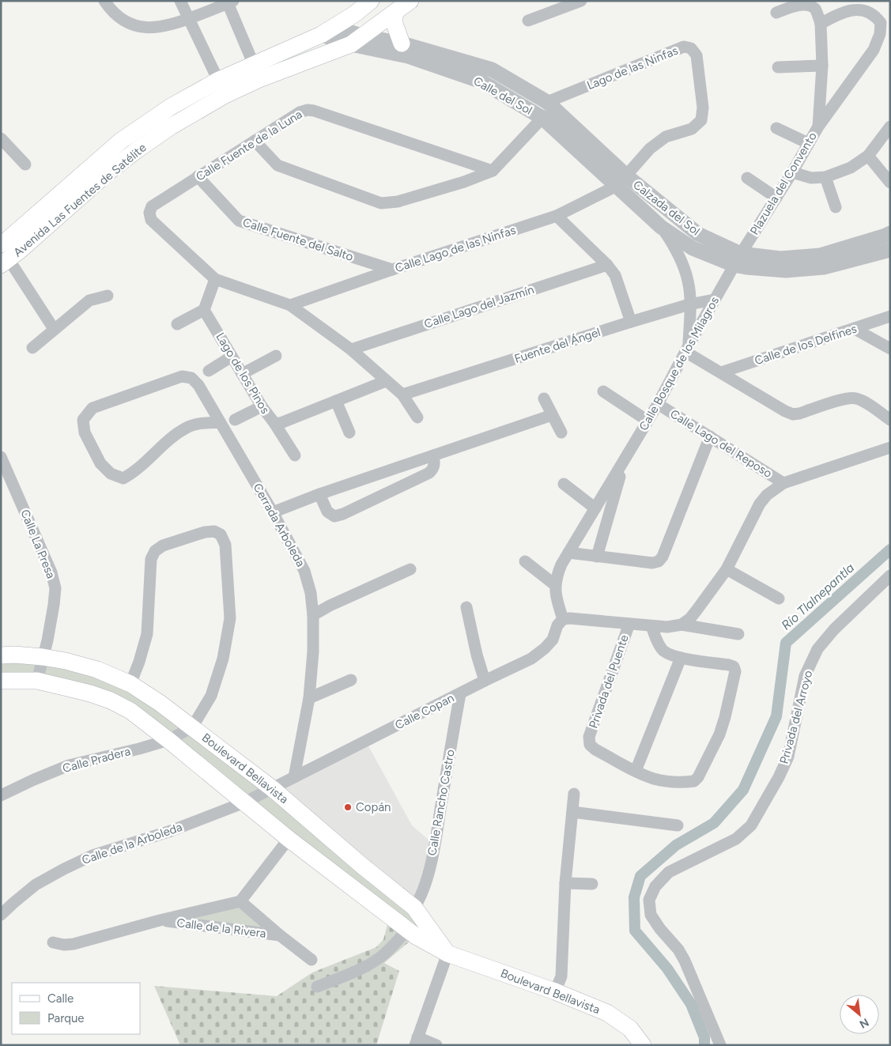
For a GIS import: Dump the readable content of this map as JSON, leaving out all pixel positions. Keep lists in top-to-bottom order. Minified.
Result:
{"streets":{"main road":["Avenida Las Fuentes de Satélite","Boulevard Bellavista"],"street":["Lago de las Ninfas","Calle del Sol","Calle Fuente de la Luna","Plazuela del Convento","Calzada del Sol","Calle Fuente del Salto","Calle Lago de las Ninfas","Calle Lago del Jazmín","Calle de los Delfines","Fuente del Ángel","Calle Bosque de los Milagros","Lago de los Pinos","Calle Lago del Reposo","Cerrada Arboleda","Calle La Presa","Privada del Puente","Calle Copan","Privada del Arroyo","Calle Pradera","Calle Rancho Castro","Calle de la Arboleda","Calle de la Rivera"]},"crossings":[["Lago de las Ninfas","Calle del Sol"],["Lago de las Ninfas","Calzada del Sol"],["Lago de las Ninfas","Calle Lago de las Ninfas"],["Calle del Sol","Avenida Las Fuentes de Satélite"],["Calle del Sol","Calzada del Sol"],["Calle del Sol","Calle Lago de las Ninfas"],["Calle Fuente de la Luna","Calle Fuente del Salto"],["Plazuela del Convento","Calzada del Sol"],["Plazuela del Convento","Calle Bosque de los Milagros"],["Calzada del Sol","Calle Lago de las Ninfas"],["Calzada del Sol","Calle Bosque de los Milagros"],["Calle Fuente del Salto","Calle Lago de las Ninfas"],["Fuente del Ángel","Calle Bosque de los Milagros"],["Calle Bosque de los Milagros","Calle Lago del Reposo"],["Cerrada Arboleda","Calle Copan"],["Calle La Presa","Boulevard Bellavista"],["Calle Copan","Boulevard Bellavista"],["Calle Copan","Calle Rancho Castro"],["Calle Copan","Calle de la Arboleda"],["Calle Pradera","Boulevard Bellavista"],["Boulevard Bellavista","Calle Rancho Castro"],["Boulevard Bellavista","Calle de la Arboleda"]],"water":["Río Tlalnepantla"],"places":["Copán"],"legend":["Calle","Parque"],"north":"bottom right"}
